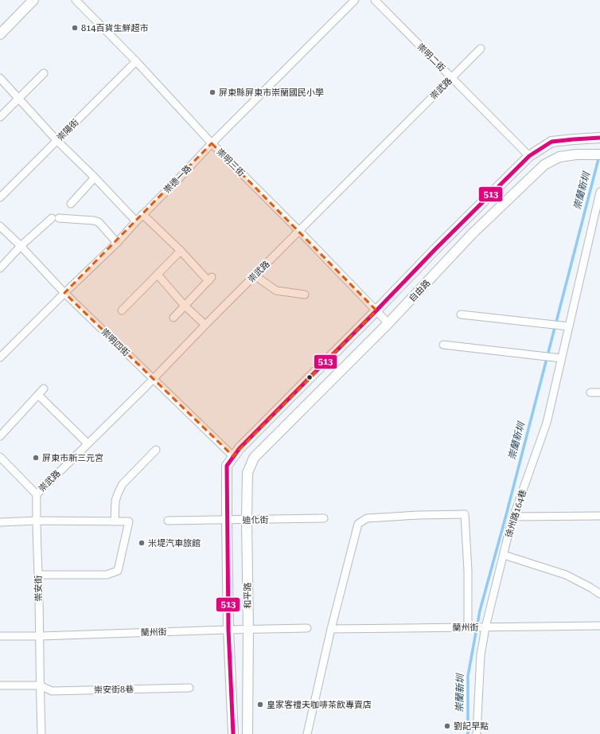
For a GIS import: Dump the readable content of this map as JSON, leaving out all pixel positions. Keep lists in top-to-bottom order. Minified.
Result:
{"streets":{"street":["崇明二街","崇武路","崇陽街","崇明三街","崇德一路","自由路","崇明四街","徐州路164巷","迪化街","崇安街","和平路","蘭州街","崇安街8巷"]},"crossings":[["崇明二街","崇武路"],["崇明二街","自由路"],["崇武路","崇明三街"],["崇武路","崇明四街"],["崇武路","崇安街"],["崇陽街","崇明三街"],["崇明三街","崇德一路"],["崇明三街","自由路"],["崇德一路","崇明四街"],["自由路","崇明四街"],["自由路","和平路"],["徐州路164巷","蘭州街"],["迪化街","和平路"],["崇安街","蘭州街"],["崇安街","崇安街8巷"],["和平路","蘭州街"]],"water":["崇蘭新圳"],"places":["814百貨生鮮超市","屏東縣屏東市崇蘭國民小學","屏東市新三元宮","米堤汽車旅館","皇家客禮夫咖啡茶飲專賣店","劉記早點"],"lines":["transit line 513"]}
